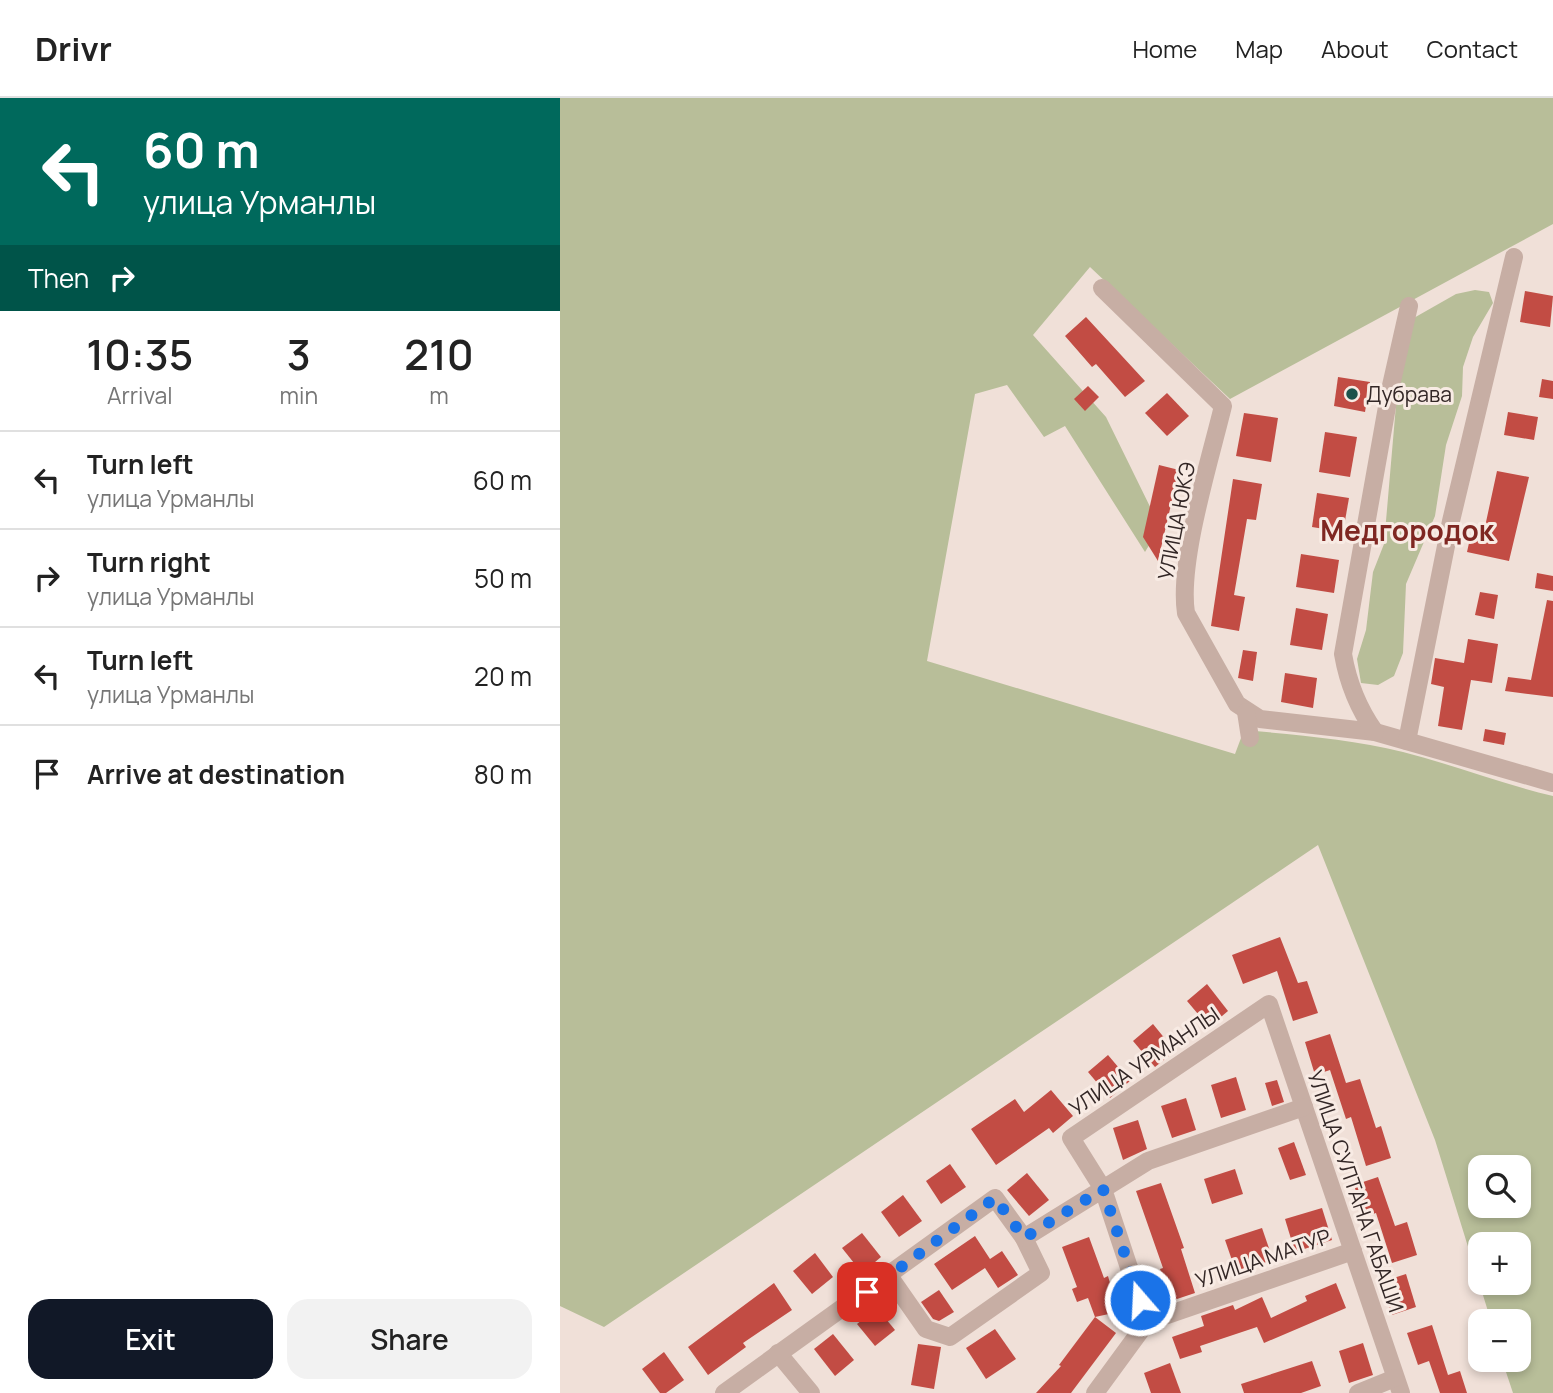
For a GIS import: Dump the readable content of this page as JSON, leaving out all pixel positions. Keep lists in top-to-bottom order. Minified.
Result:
{"streets":{"street":["УЛИЦА ЮКЭ","УЛИЦА УРМАНЛЫ","УЛИЦА СУЛТАНА ГАБАШИ","УЛИЦА МАТУР"]},"crossings":[["УЛИЦА УРМАНЛЫ","УЛИЦА СУЛТАНА ГАБАШИ"],["УЛИЦА СУЛТАНА ГАБАШИ","УЛИЦА МАТУР"]],"districts":["Медгородок"],"places":["Дубрава"],"page":{"header":"Drivr","nav":["Home","Map","About","Contact"],"turn":["60 m","улица Урманлы"],"then":"Then","eta":["10:35","Arrival","3","min","210","m"],"list":[{"name":"Turn left","note":"улица Урманлы","value":"60 m"},{"name":"Turn right","note":"улица Урманлы","value":"50 m"},{"name":"Turn left","note":"улица Урманлы","value":"20 m"},{"name":"Arrive at destination","value":"80 m"}],"map_buttons":["+","−"],"buttons":["Exit","Share"]}}
